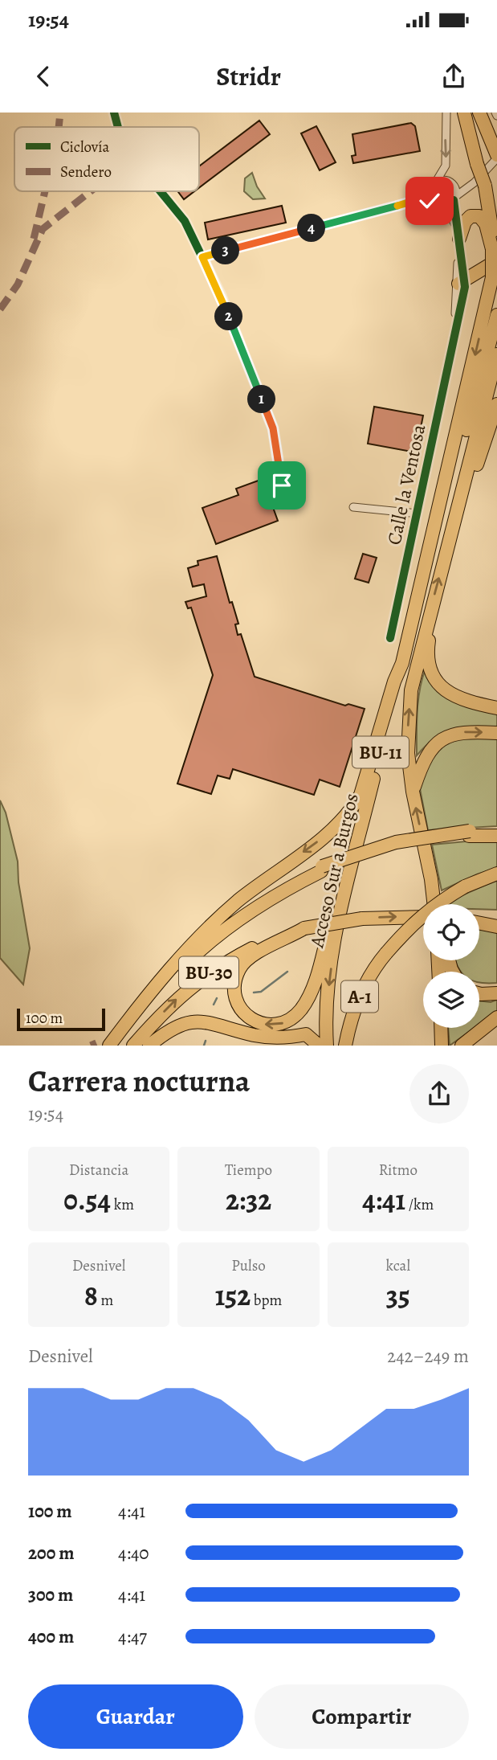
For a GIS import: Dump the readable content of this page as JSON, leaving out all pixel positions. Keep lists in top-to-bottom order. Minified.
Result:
{"streets":{"highway":["BU-11","Acceso Sur a Burgos","BU-30","A-1"],"street":["Calle la Ventosa"]},"legend":["Ciclovía","Sendero"],"scale_bar":"100 m","page":{"status":"19:54","header":"Stridr","pins":["4","3","2","1"],"scale":"100 m","heading":["Carrera nocturna","19:54"],"stats":[["Distancia","0.54 km"],["Tiempo","2:32"],["Ritmo","4:41 /km"],["Desnivel","8 m"],["Pulso","152 bpm"],["kcal","35"]],"chart":["Desnivel","242–249 m"],"list":[{"name":"100 m","note":"4:41"},{"name":"200 m","note":"4:40"},{"name":"300 m","note":"4:41"},{"name":"400 m","note":"4:47"}],"buttons":["Guardar","Compartir"]}}
